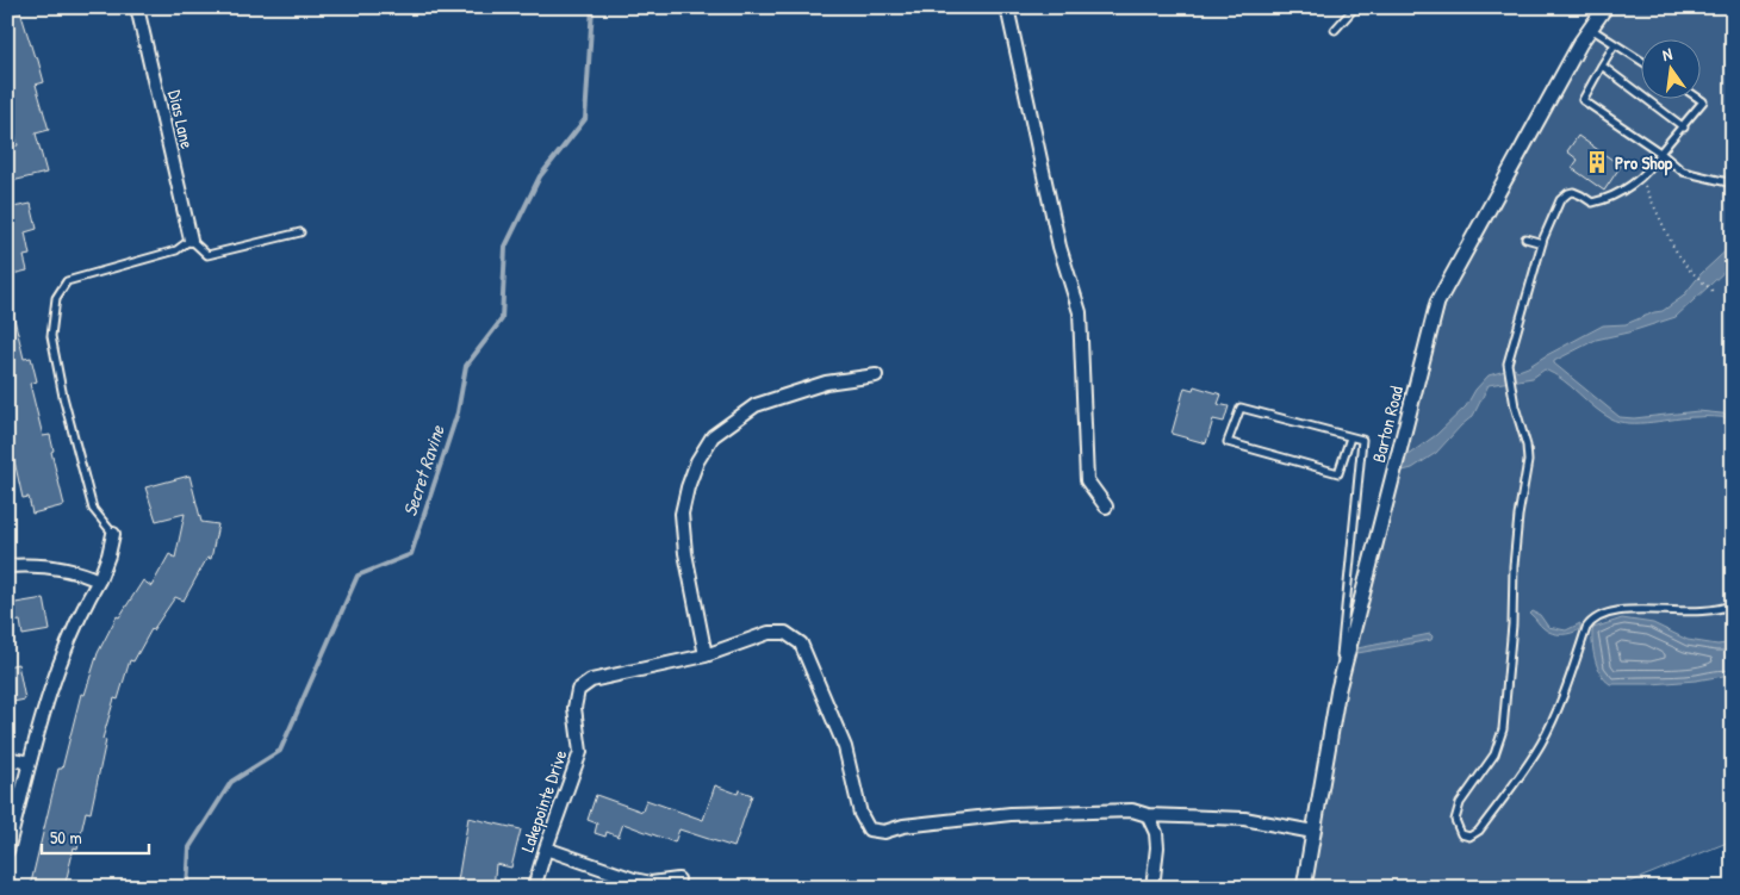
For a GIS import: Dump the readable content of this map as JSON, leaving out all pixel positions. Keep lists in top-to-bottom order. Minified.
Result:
{"streets":{"street":["Dias Lane","Barton Road","Lakepointe Drive"]},"water":["Secret Ravine"],"places":{"building":["Pro Shop"]},"scale_bar":"50 m","north":"top"}
